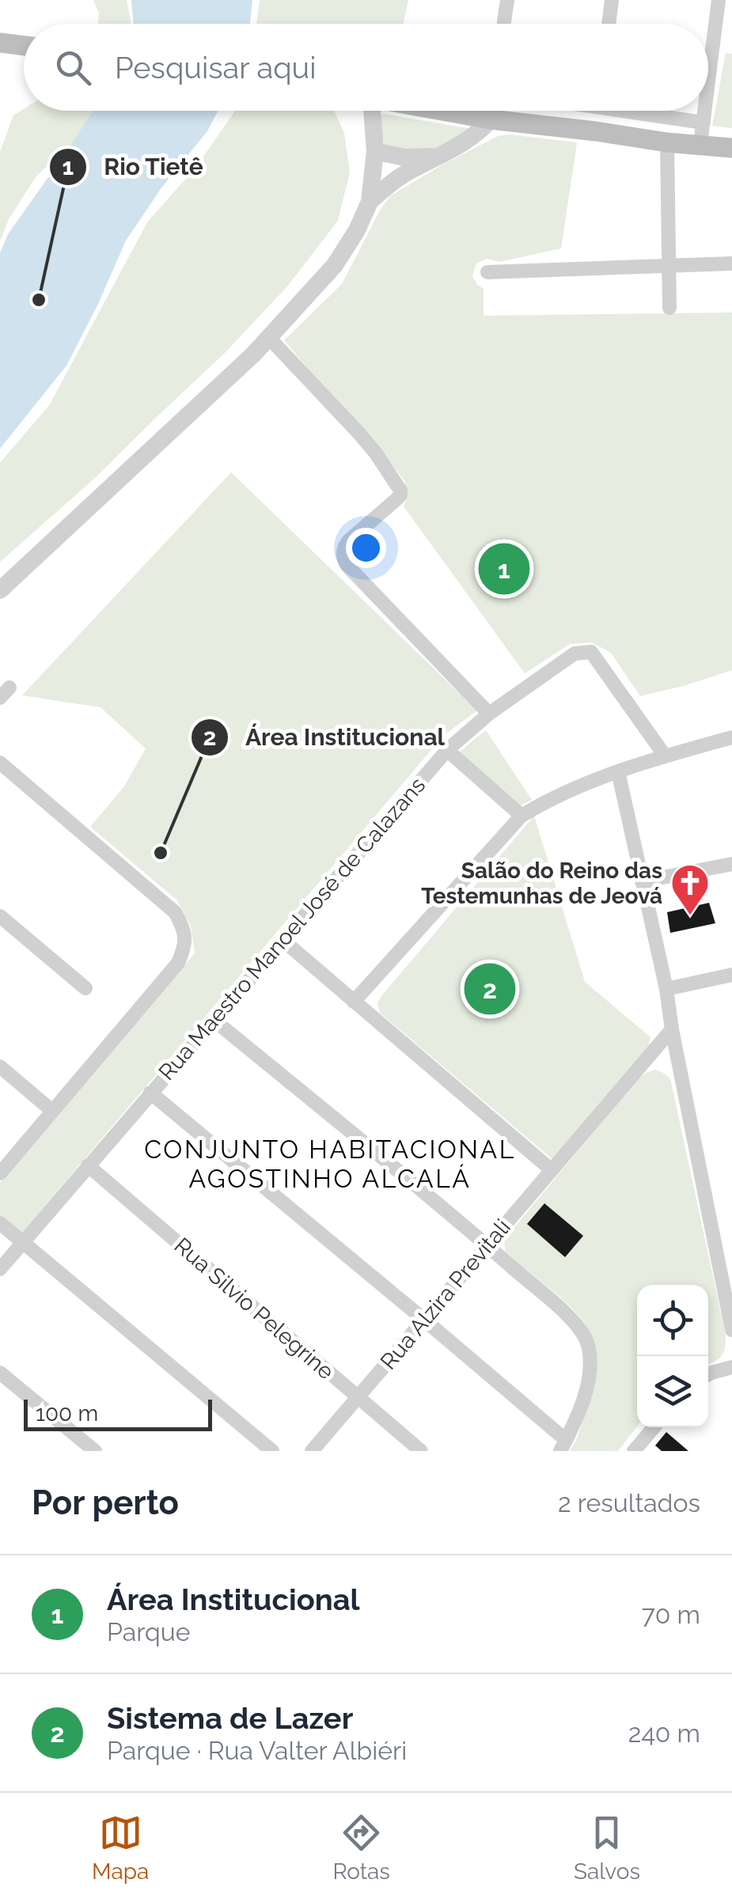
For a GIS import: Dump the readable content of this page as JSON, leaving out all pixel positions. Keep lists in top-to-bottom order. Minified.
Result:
{"streets":{"street":["Rua Maestro Manoel José de Calazans","Rua Alzira Previtali","Rua Silvio Pelegrine"]},"crossings":[["Rua Maestro Manoel José de Calazans","Rua Silvio Pelegrine"],["Rua Alzira Previtali","Rua Silvio Pelegrine"]],"districts":["CONJUNTO HABITACIONAL AGOSTINHO ALCALÁ"],"places":{"other":["Rio Tietê","Área Institucional"],"church":["Salão do Reino das Testemunhas de Jeová"]},"scale_bar":"100 m","page":{"search":"Pesquisar aqui","pins":["1","2"],"scale":"100 m","heading":["Por perto","2 resultados"],"list":[{"mark":"1","name":"Área Institucional","note":"Parque","value":"70 m"},{"mark":"2","name":"Sistema de Lazer","note":"Parque · Rua Valter Albiéri","value":"240 m"}],"nav":["Mapa","Rotas","Salvos"]}}
